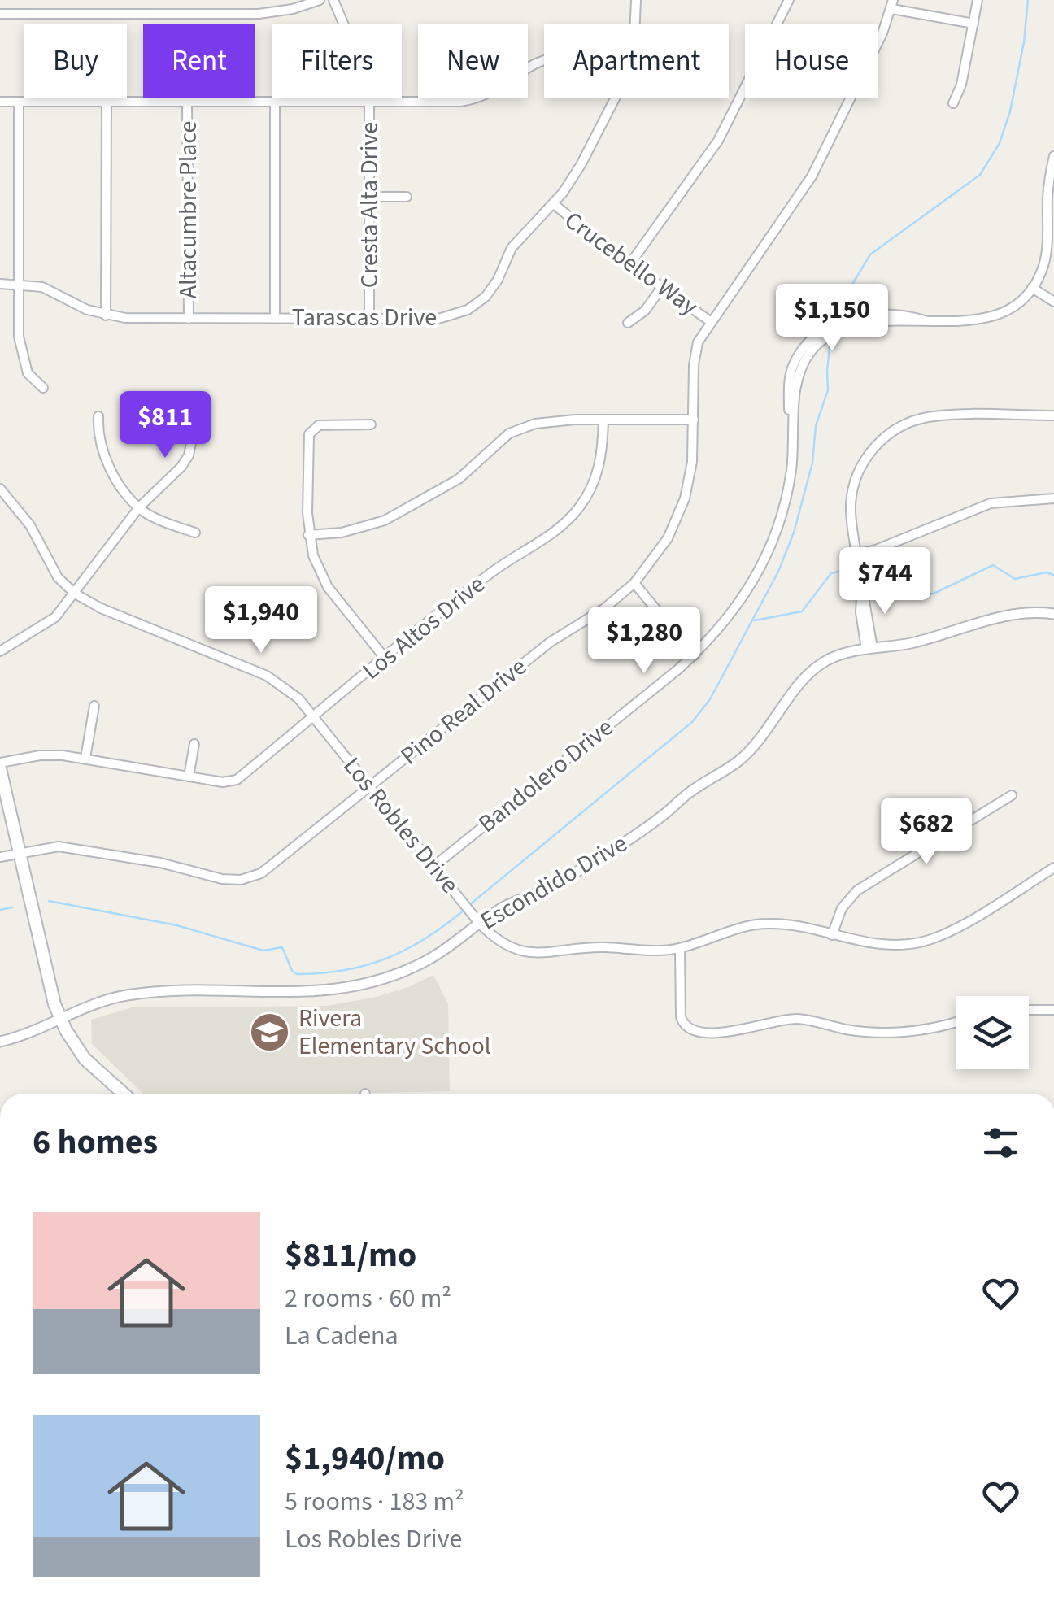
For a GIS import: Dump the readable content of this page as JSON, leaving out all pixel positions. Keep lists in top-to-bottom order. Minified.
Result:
{"streets":{"street":["Cresta Alta Drive","Altacumbre Place","Crucebello Way","Tarascas Drive","Los Altos Drive","Pino Real Drive","Bandolero Drive","Los Robles Drive","Escondido Drive"]},"crossings":[["Cresta Alta Drive","Tarascas Drive"],["Altacumbre Place","Tarascas Drive"],["Crucebello Way","Tarascas Drive"],["Crucebello Way","Pino Real Drive"],["Los Altos Drive","Los Robles Drive"],["Pino Real Drive","Los Robles Drive"],["Bandolero Drive","Los Robles Drive"],["Los Robles Drive","Escondido Drive"]],"places":{"school or university":["Rivera Elementary School"]},"page":{"chip":["Buy","Rent","Filters","New","Apartment","House"],"price":["$1,150","$811","$744","$1,940","$1,280","$682"],"heading":"6 homes","list":[{"name":"$811/mo","note":"2 rooms · 60 m² · La Cadena"},{"name":"$1,940/mo","note":"5 rooms · 183 m² · Los Robles Drive"}]}}
